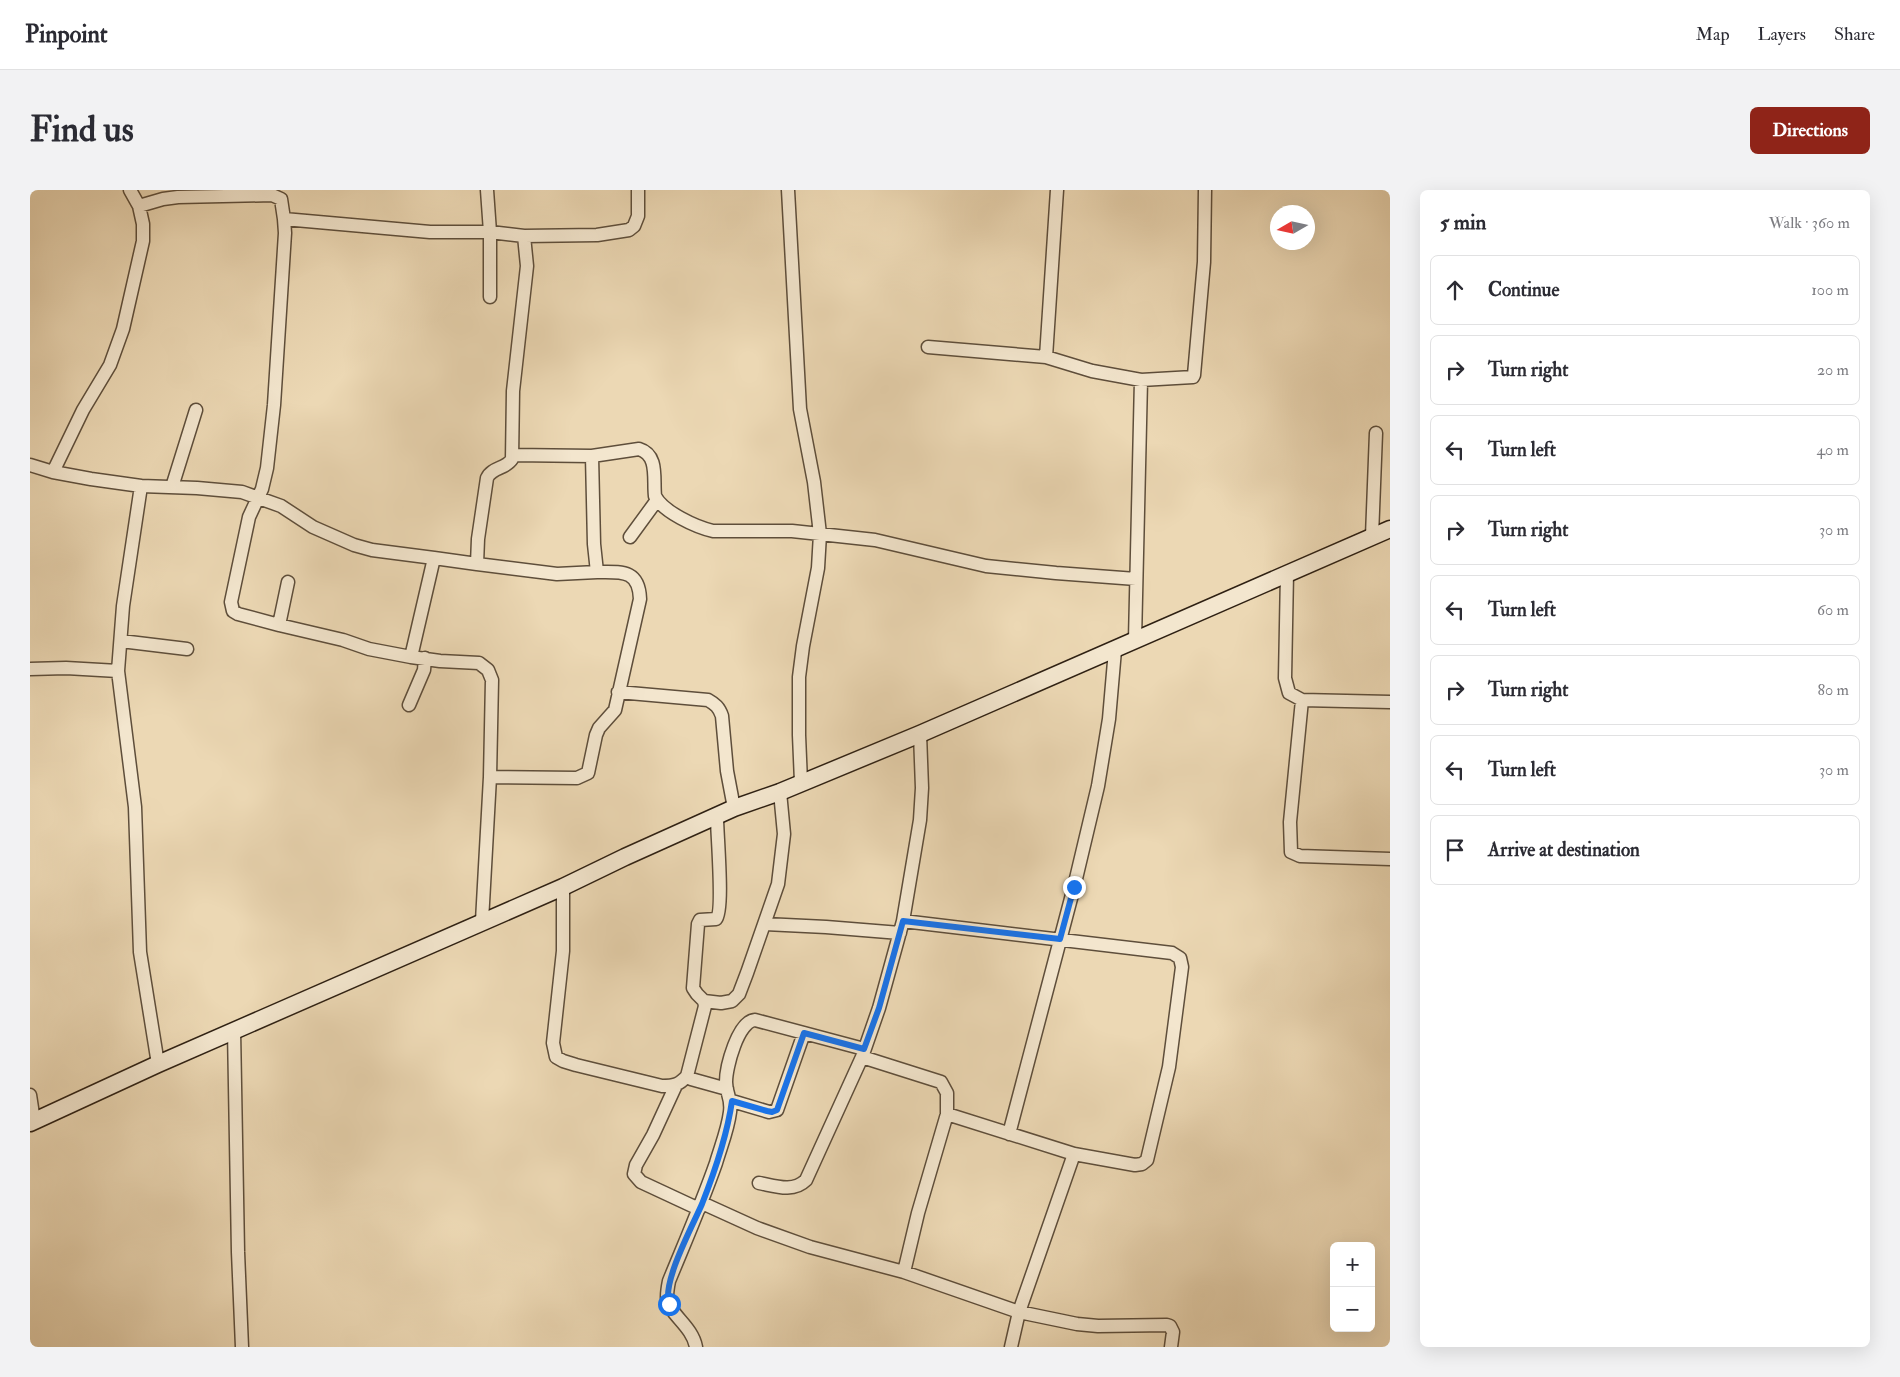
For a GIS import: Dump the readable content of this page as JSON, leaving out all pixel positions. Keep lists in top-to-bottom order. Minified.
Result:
{"north":"left","page":{"header":"Pinpoint","nav":["Map","Layers","Share"],"buttons":"Directions","title":"Find us","heading":["5 min","Walk · 360 m"],"list":[["Continue","100 m"],["Turn right","20 m"],["Turn left","40 m"],["Turn right","30 m"],["Turn left","60 m"],["Turn right","80 m"],["Turn left","30 m"],"Arrive at destination"],"map_buttons":["+","−"]}}
